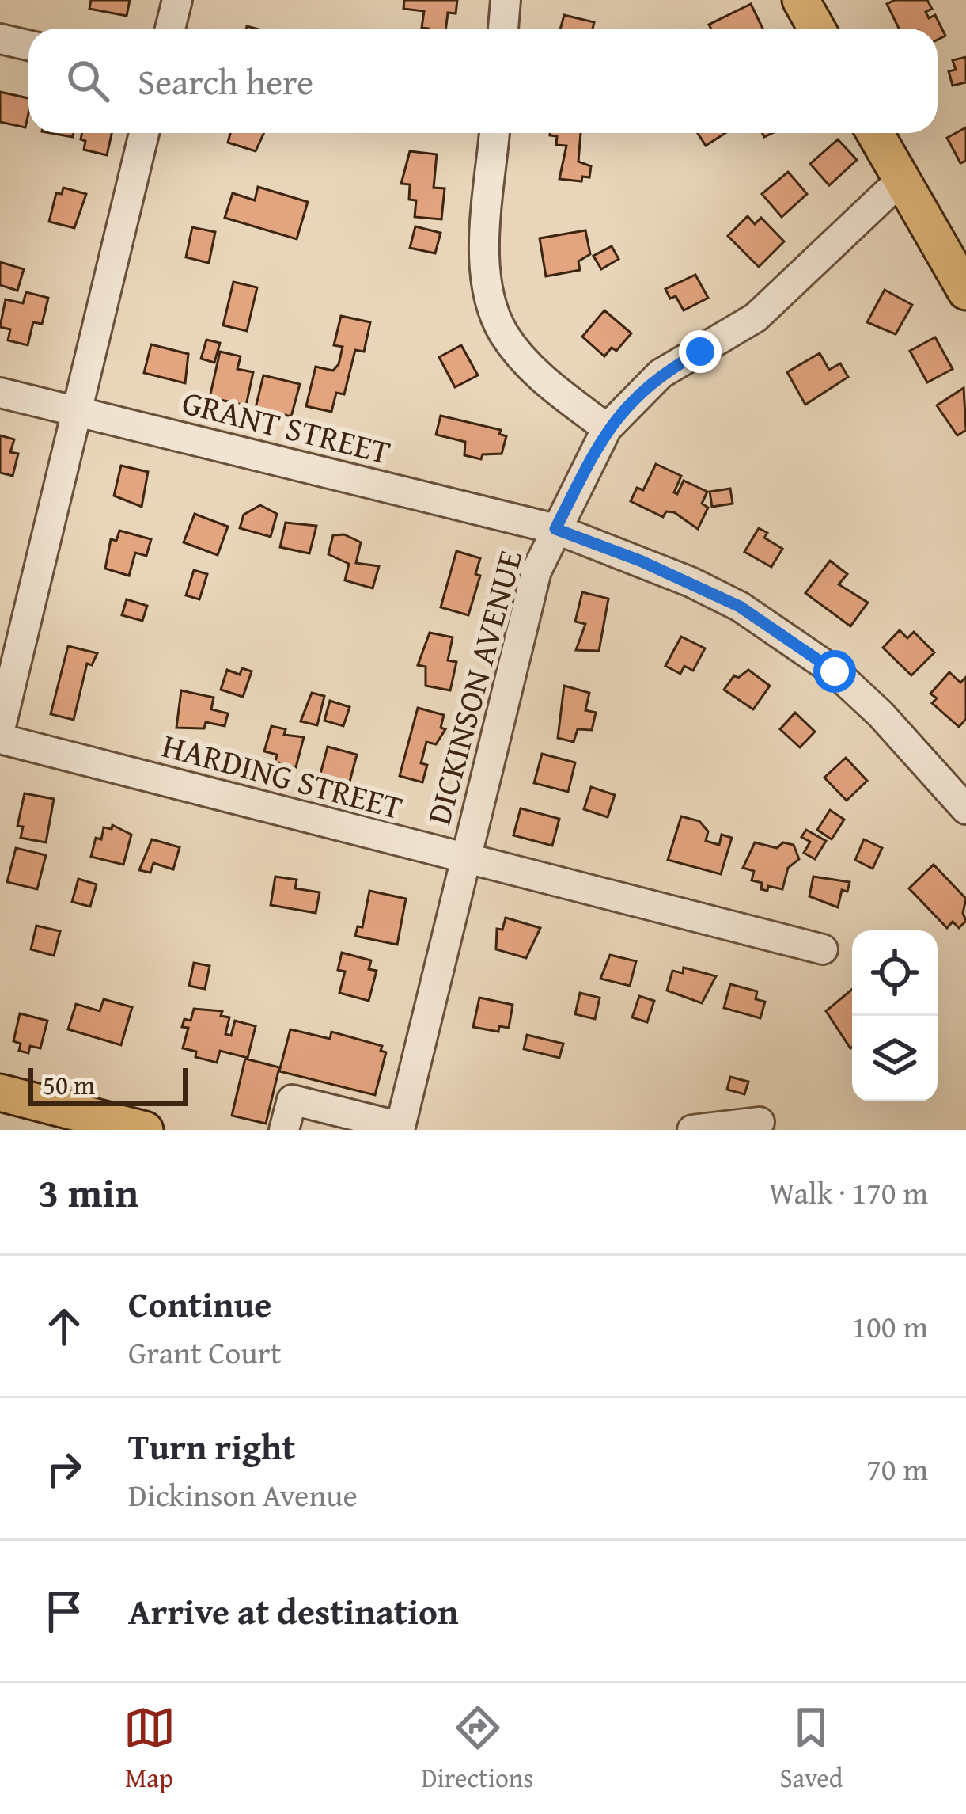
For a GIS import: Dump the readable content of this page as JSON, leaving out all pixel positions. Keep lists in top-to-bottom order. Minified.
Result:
{"streets":{"street":["GRANT STREET","DICKINSON AVENUE","HARDING STREET"]},"crossings":[["GRANT STREET","DICKINSON AVENUE"],["DICKINSON AVENUE","HARDING STREET"]],"scale_bar":"50 m","page":{"search":"Search here","scale":"50 m","heading":["3 min","Walk · 170 m"],"list":[["Continue","Grant Court","100 m"],["Turn right","Dickinson Avenue","70 m"],"Arrive at destination"],"nav":["Map","Directions","Saved"]}}
